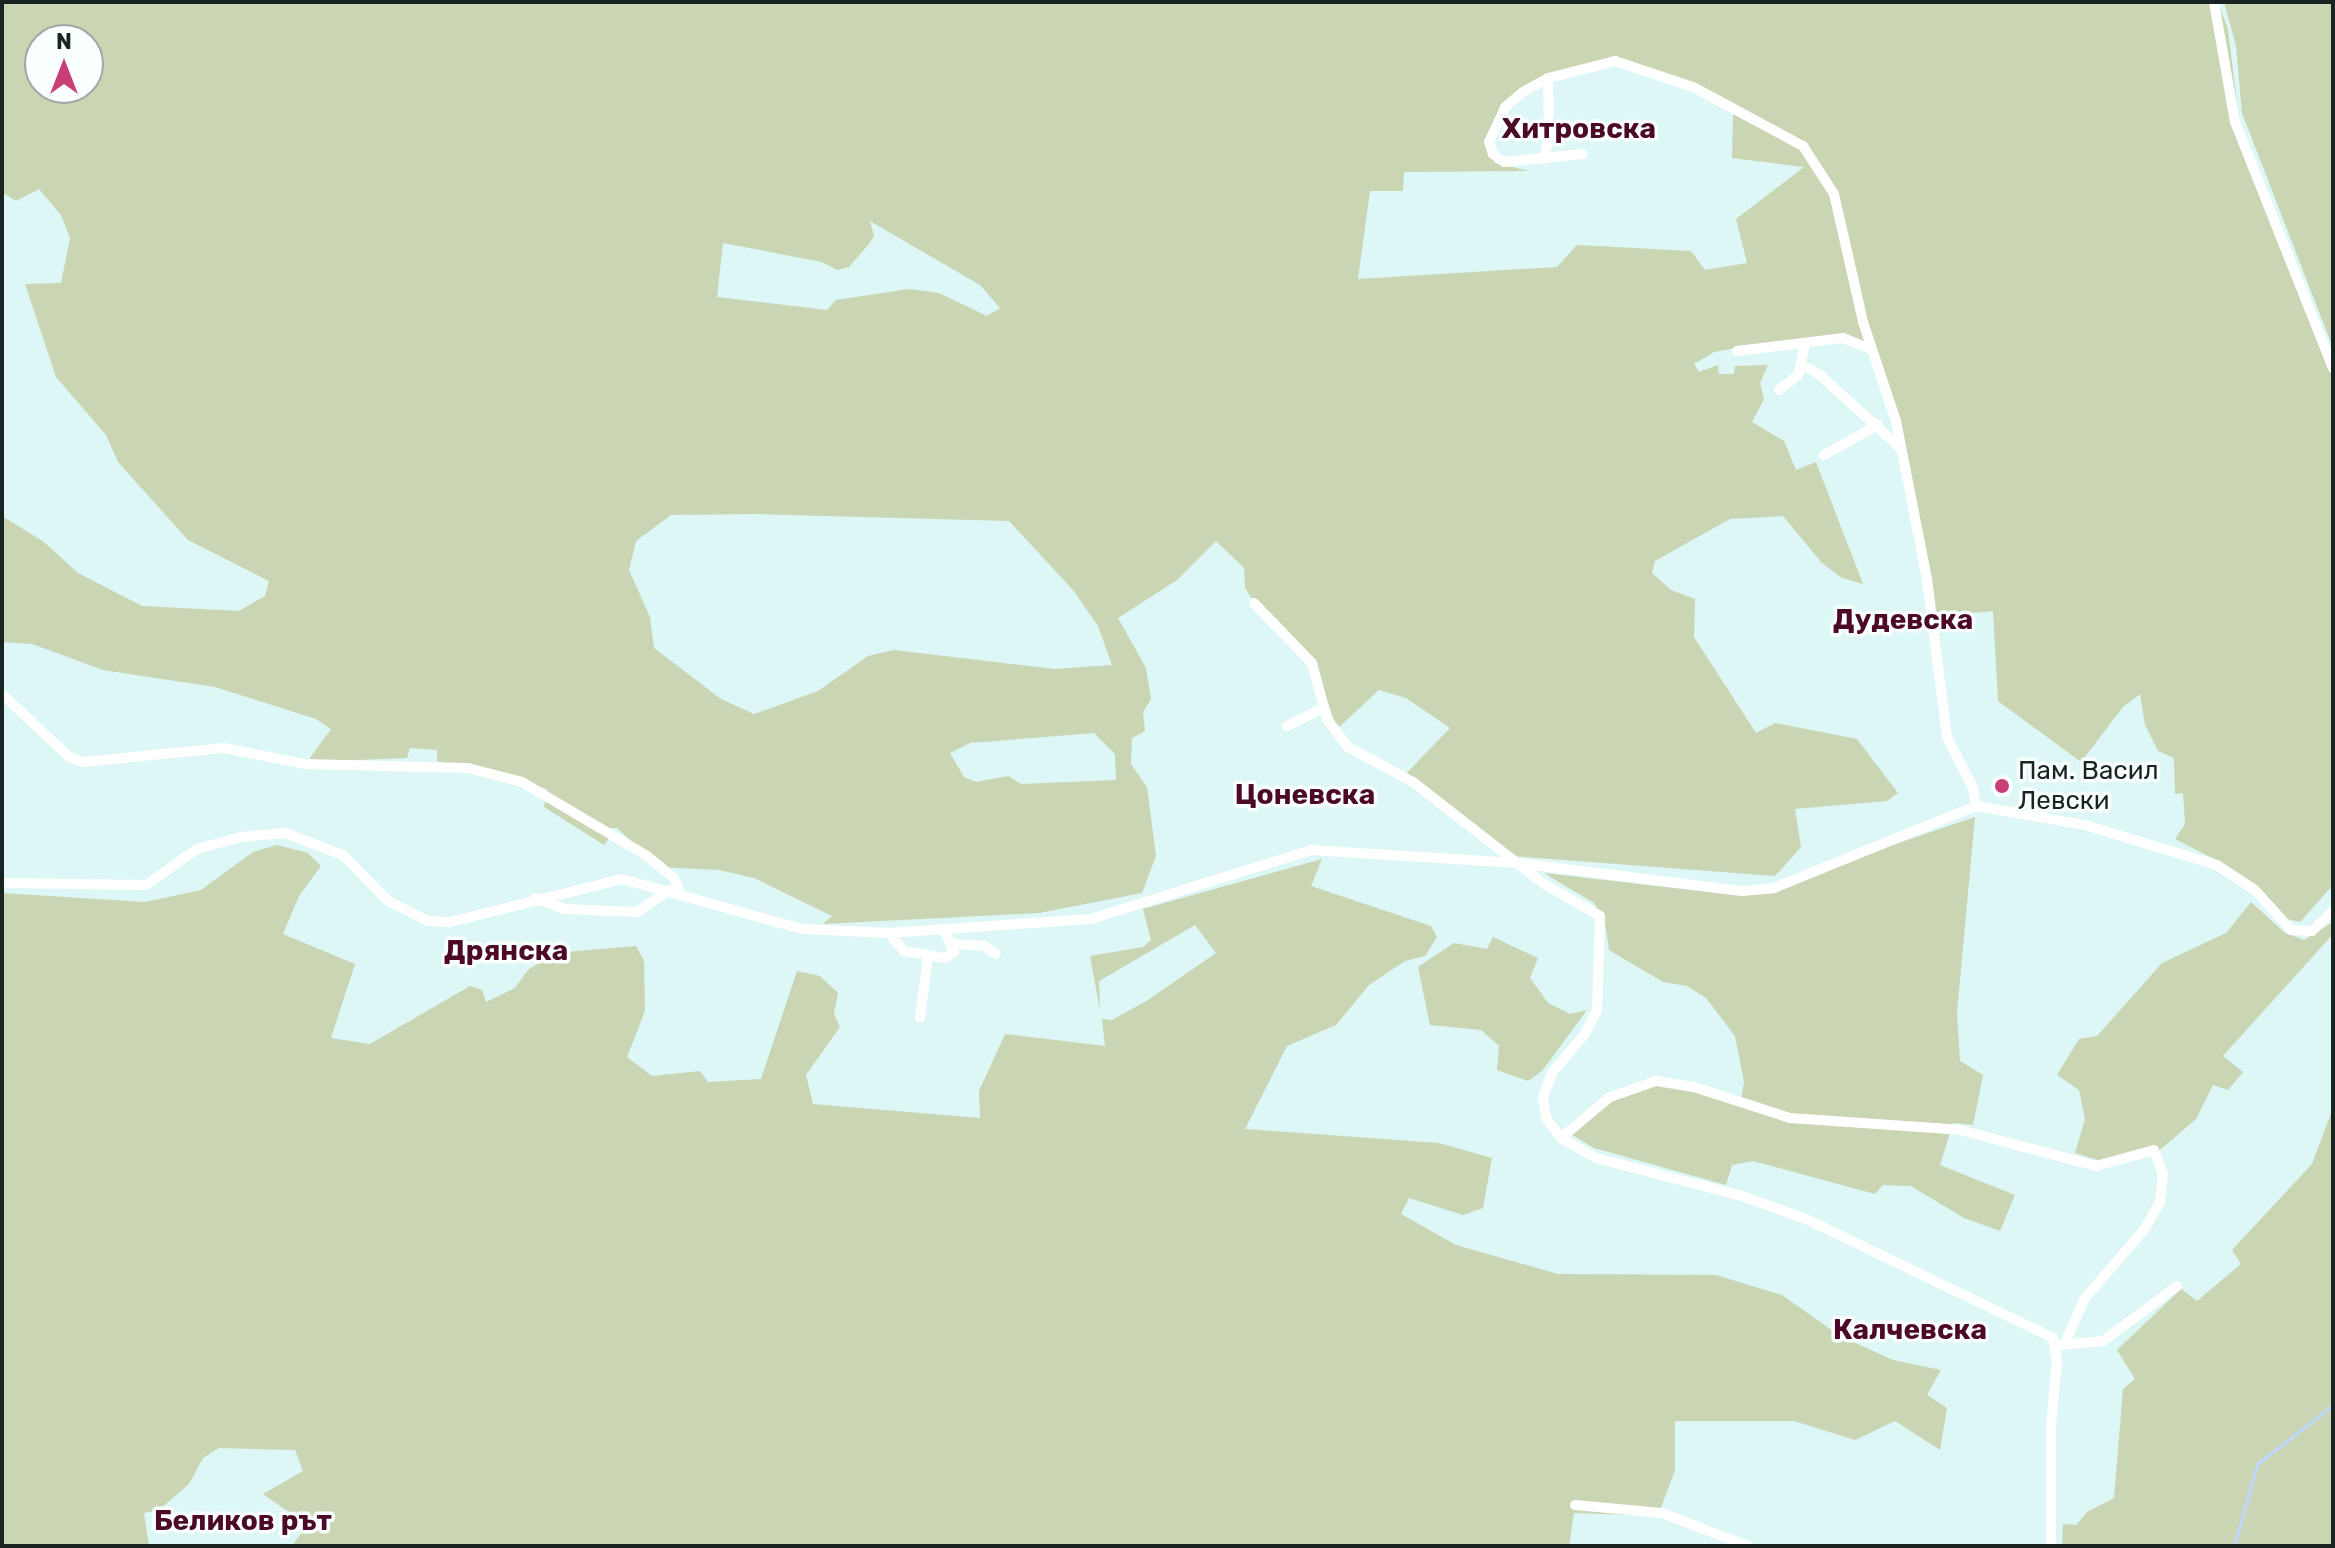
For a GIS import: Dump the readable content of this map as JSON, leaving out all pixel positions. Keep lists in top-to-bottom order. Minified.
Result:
{"districts":["Хитровска","Дудевска","Цоневска","Дрянска","Калчевска","Беликов рът"],"places":["Пам. Васил Левски"],"north":"top"}
